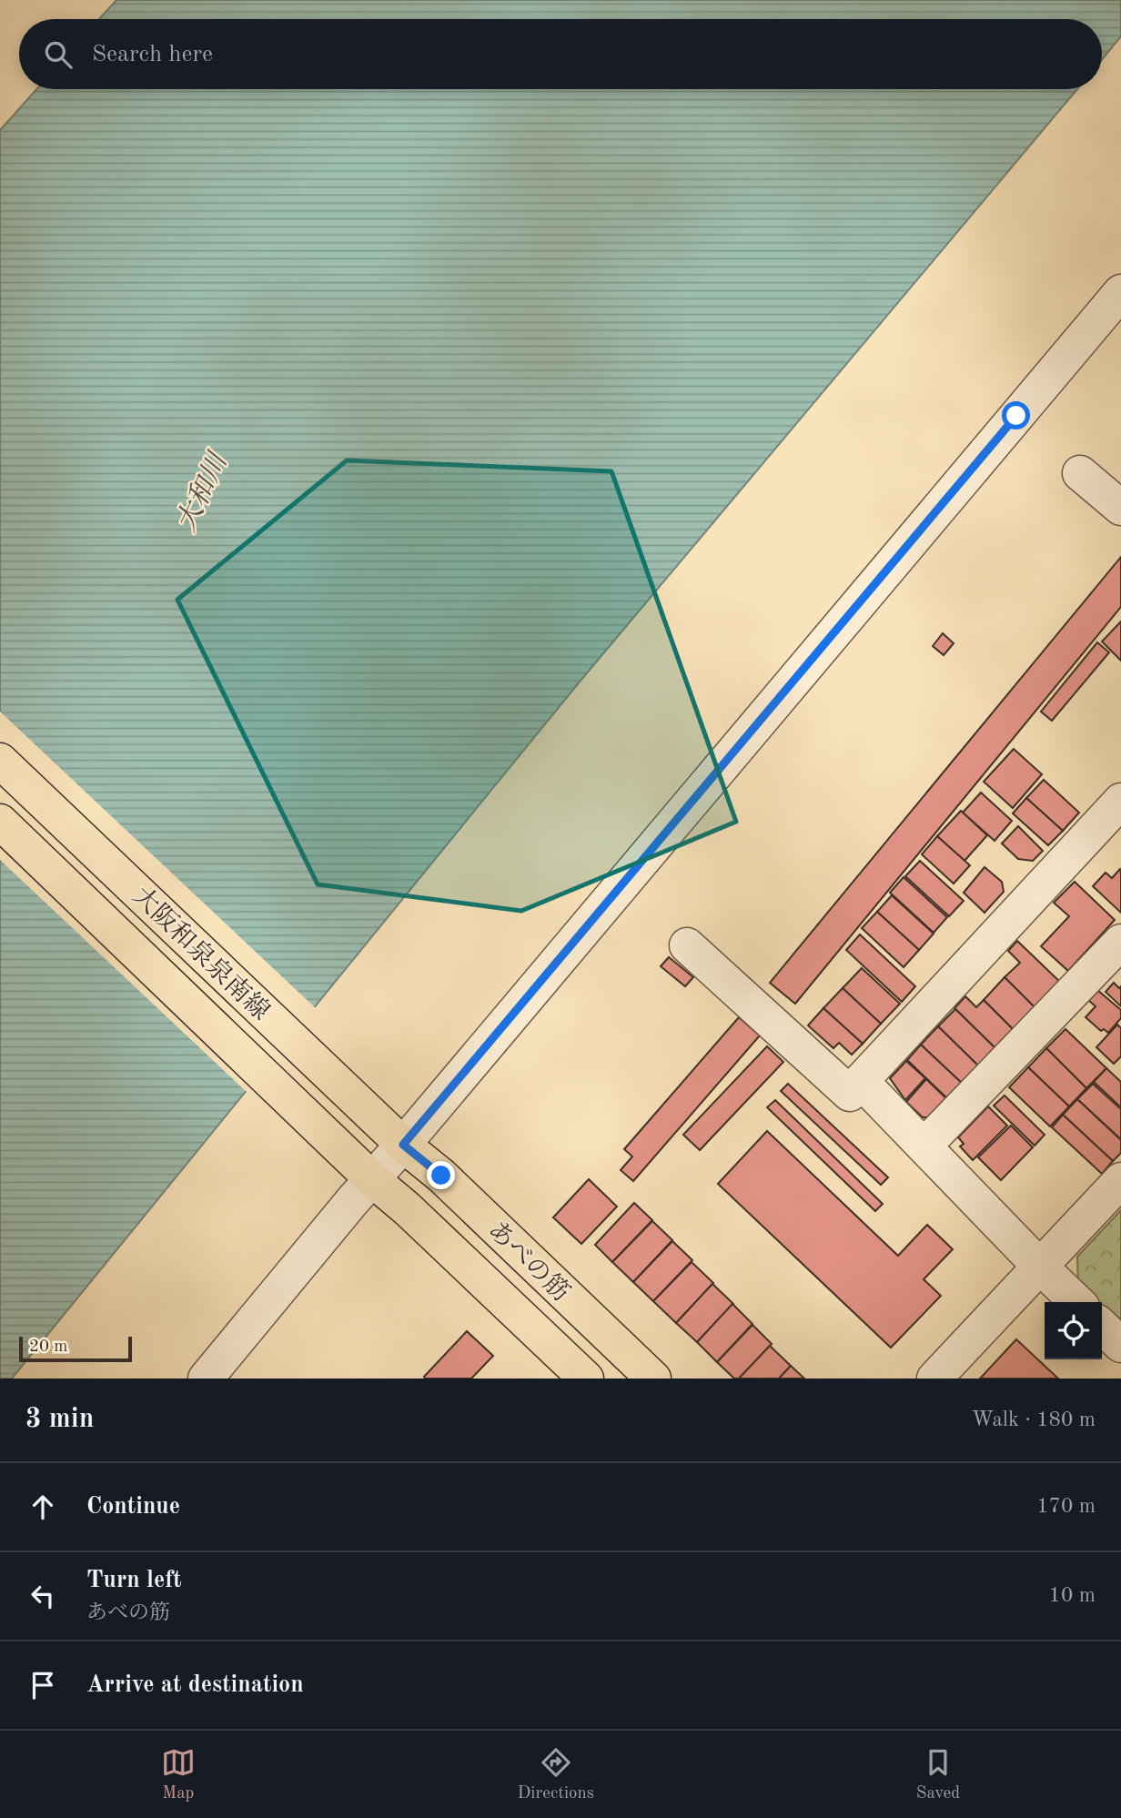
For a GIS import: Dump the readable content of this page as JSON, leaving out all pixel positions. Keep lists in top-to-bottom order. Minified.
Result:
{"streets":{"main road":["大阪和泉泉南線","あべの筋"]},"crossings":[["大阪和泉泉南線","あべの筋"]],"water":["大和川"],"scale_bar":"20 m","page":{"search":"Search here","scale":"20 m","heading":["3 min","Walk · 180 m"],"list":[["Continue","170 m"],["Turn left","あべの筋","10 m"],"Arrive at destination"],"nav":["Map","Directions","Saved"]}}
